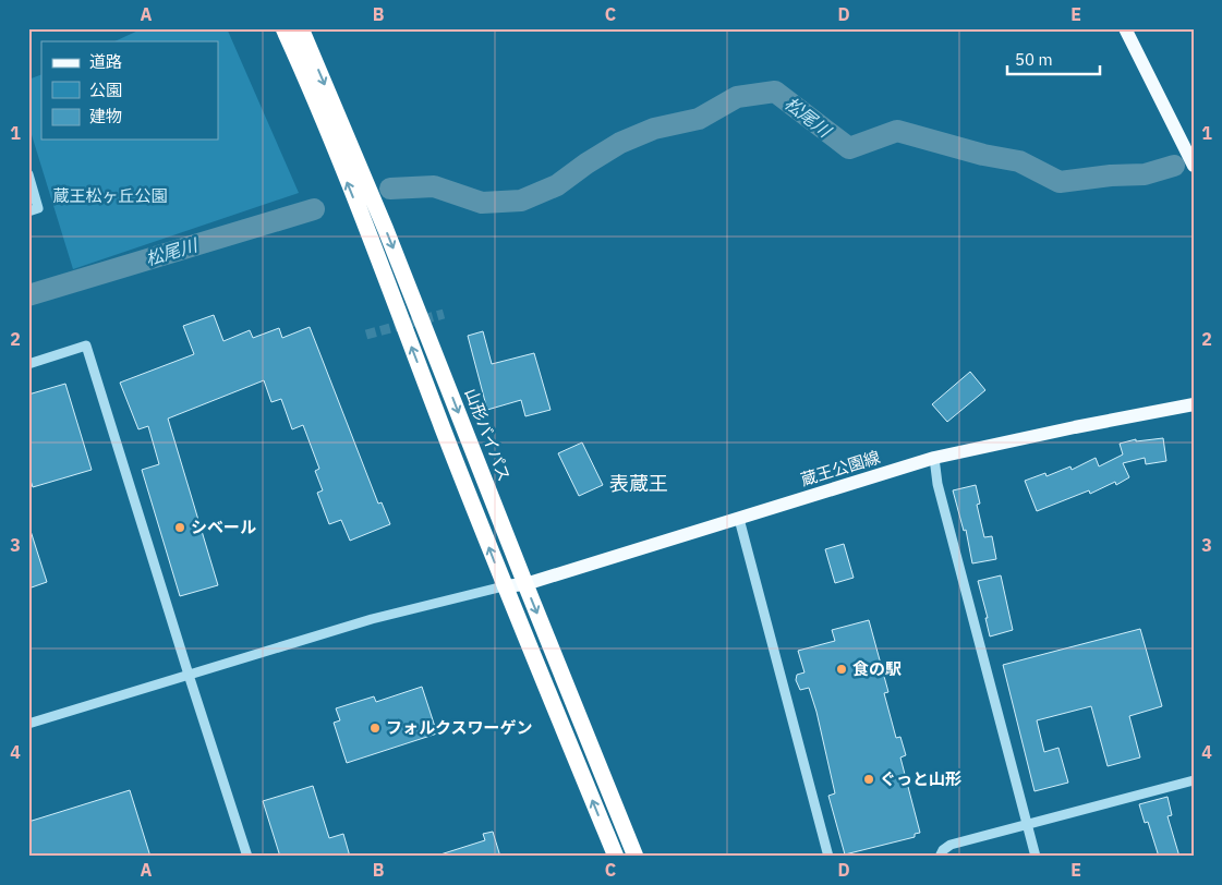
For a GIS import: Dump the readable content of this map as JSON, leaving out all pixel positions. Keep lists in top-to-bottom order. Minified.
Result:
{"streets":{"highway":["山形バイパス"],"main road":["蔵王公園線"]},"crossings":[["山形バイパス","蔵王公園線"]],"districts":["表蔵王"],"water":["松尾川"],"parks":["蔵王松ヶ丘公園"],"places":["シベール","食の駅","フォルクスワーゲン","ぐっと山形"],"legend":["道路","公園","建物"],"scale_bar":"50 m","grid":{"columns":["A","B","C","D","E"],"rows":["1","2","3","4"]}}
